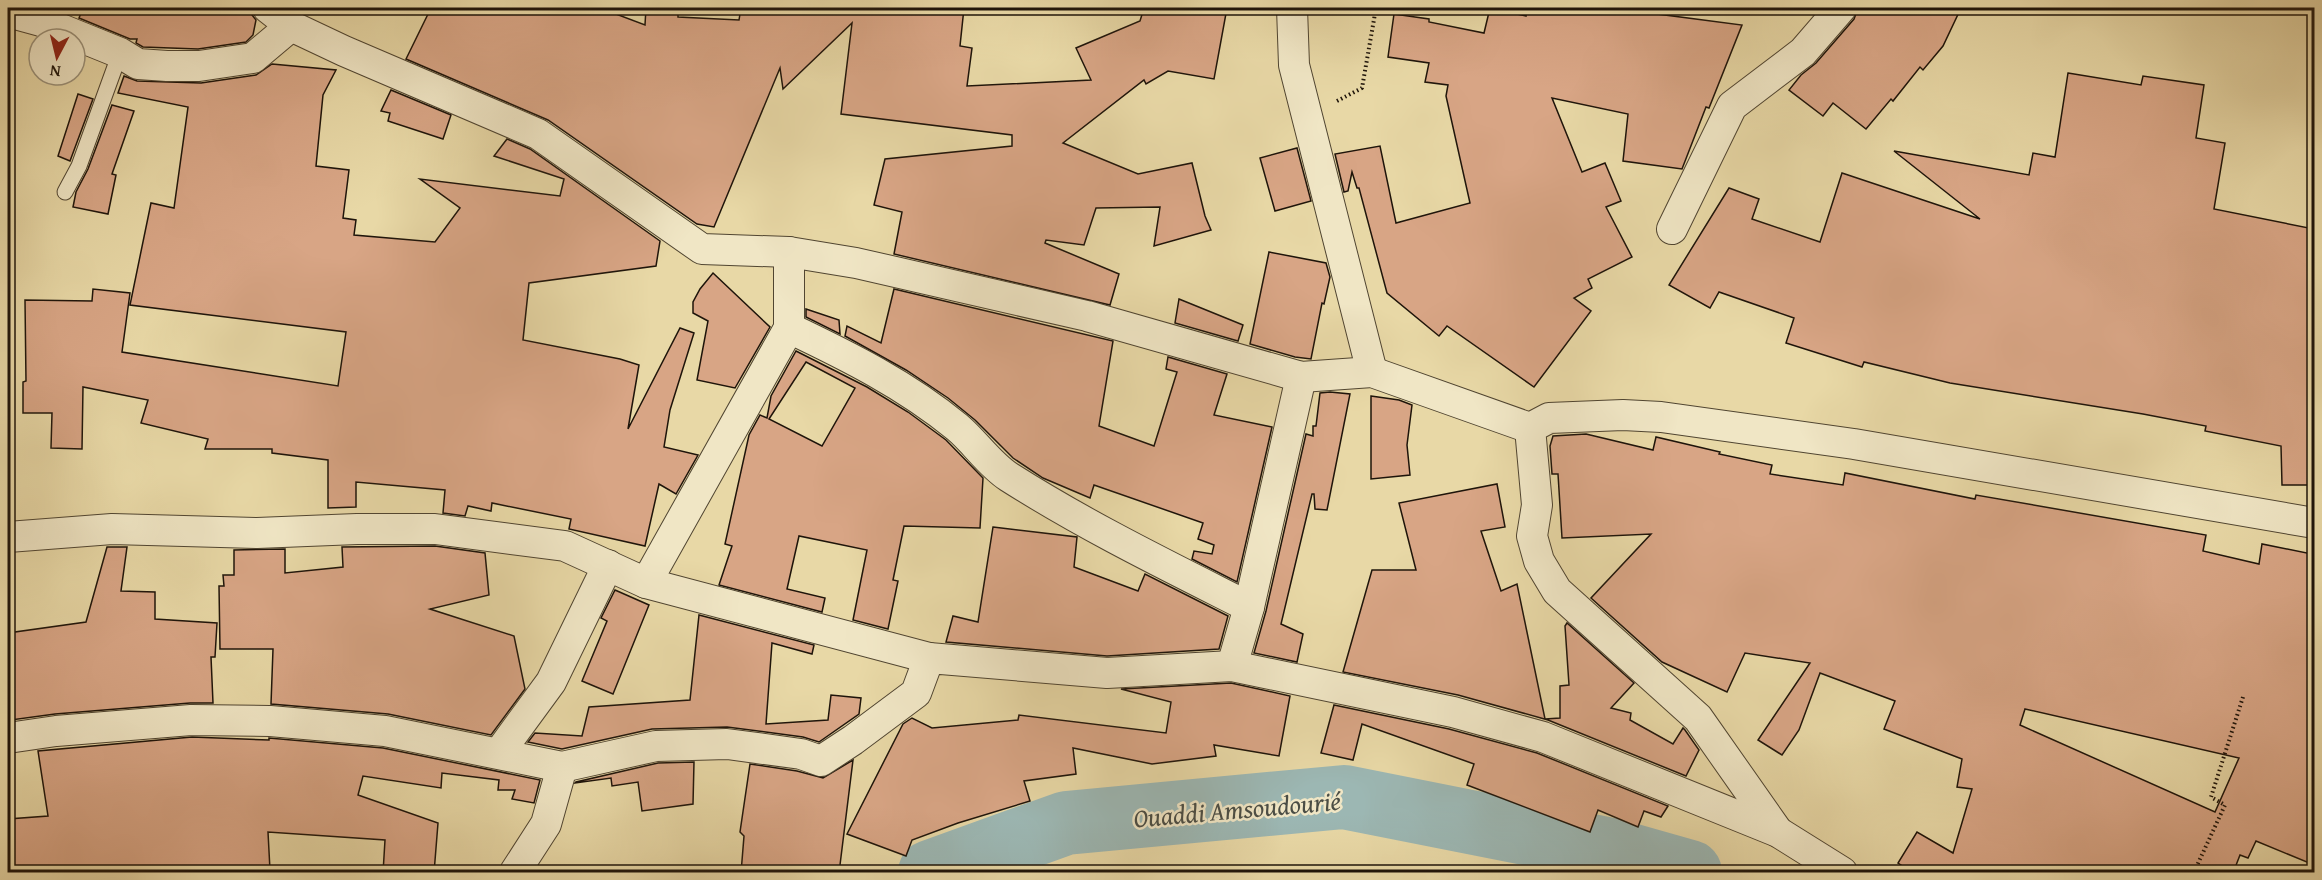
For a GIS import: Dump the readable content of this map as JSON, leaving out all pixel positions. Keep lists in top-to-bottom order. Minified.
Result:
{"water":["Ouaddi Amsoudourié"],"north":"bottom"}
